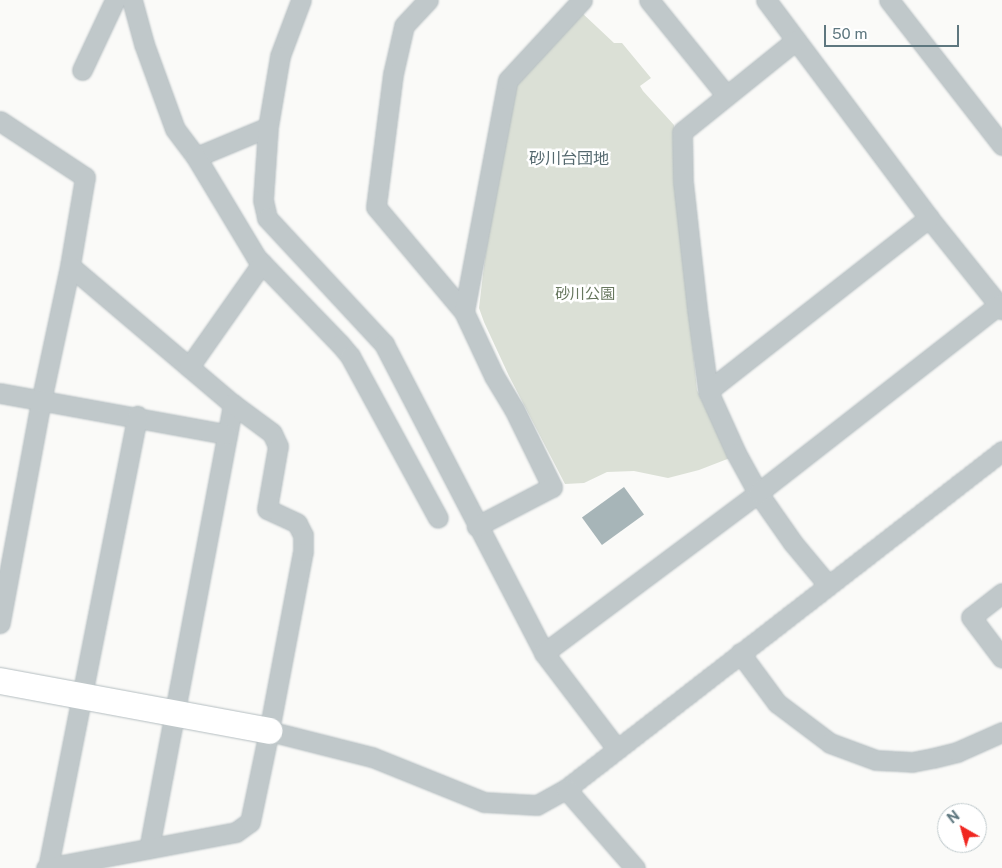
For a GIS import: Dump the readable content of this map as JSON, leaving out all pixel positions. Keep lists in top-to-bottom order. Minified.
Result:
{"districts":["砂川台団地"],"parks":["砂川公園"],"scale_bar":"50 m","north":"top left"}
